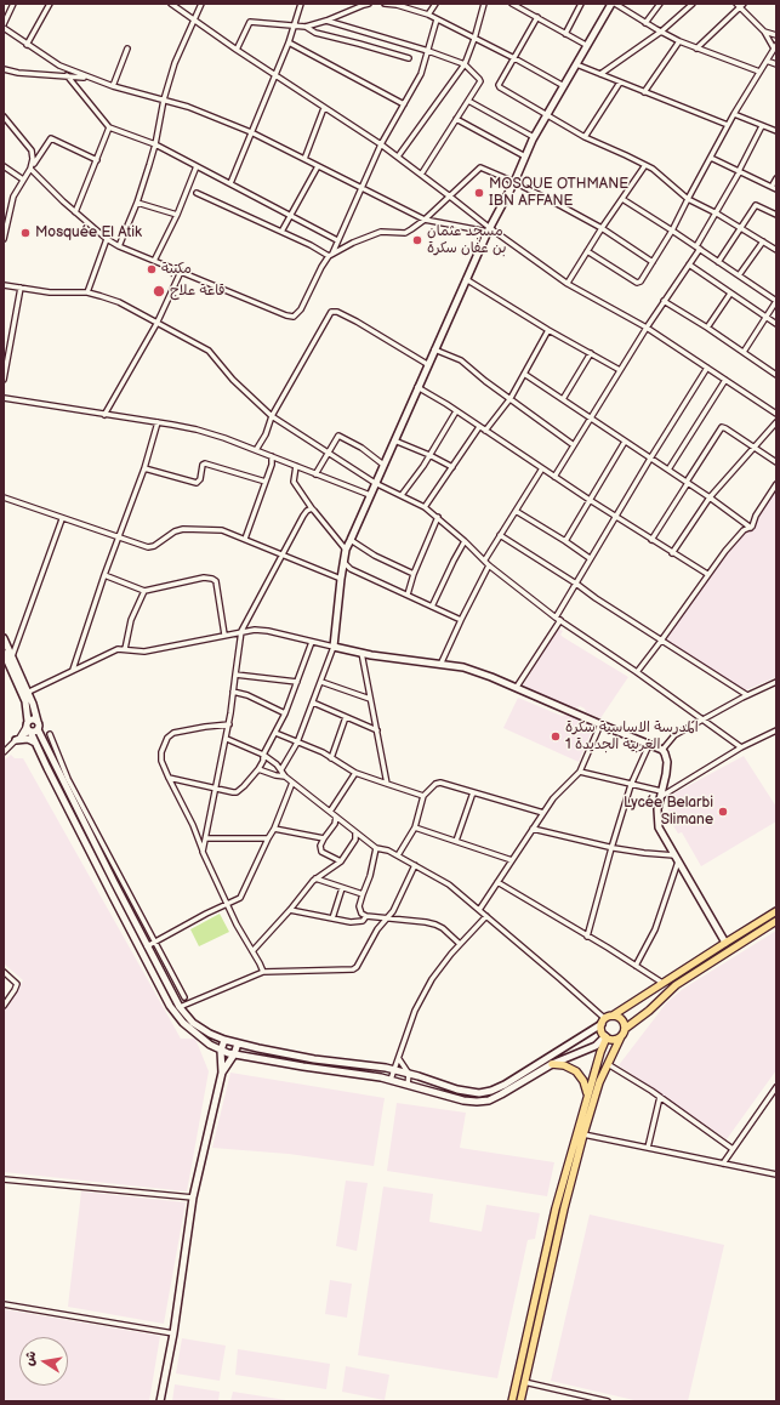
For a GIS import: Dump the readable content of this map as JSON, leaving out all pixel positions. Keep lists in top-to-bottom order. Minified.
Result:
{"places":["MOSQUE OTHMANE IBN AFFANE","Mosquée El Atik","مسجد عثمان بن عفان سكرة","مكتبة","قاعة علاج","المدرسة الاساسية سكرة الغربية الجديدة 1","Lycée Belarbi Slimane"],"north":"left"}
